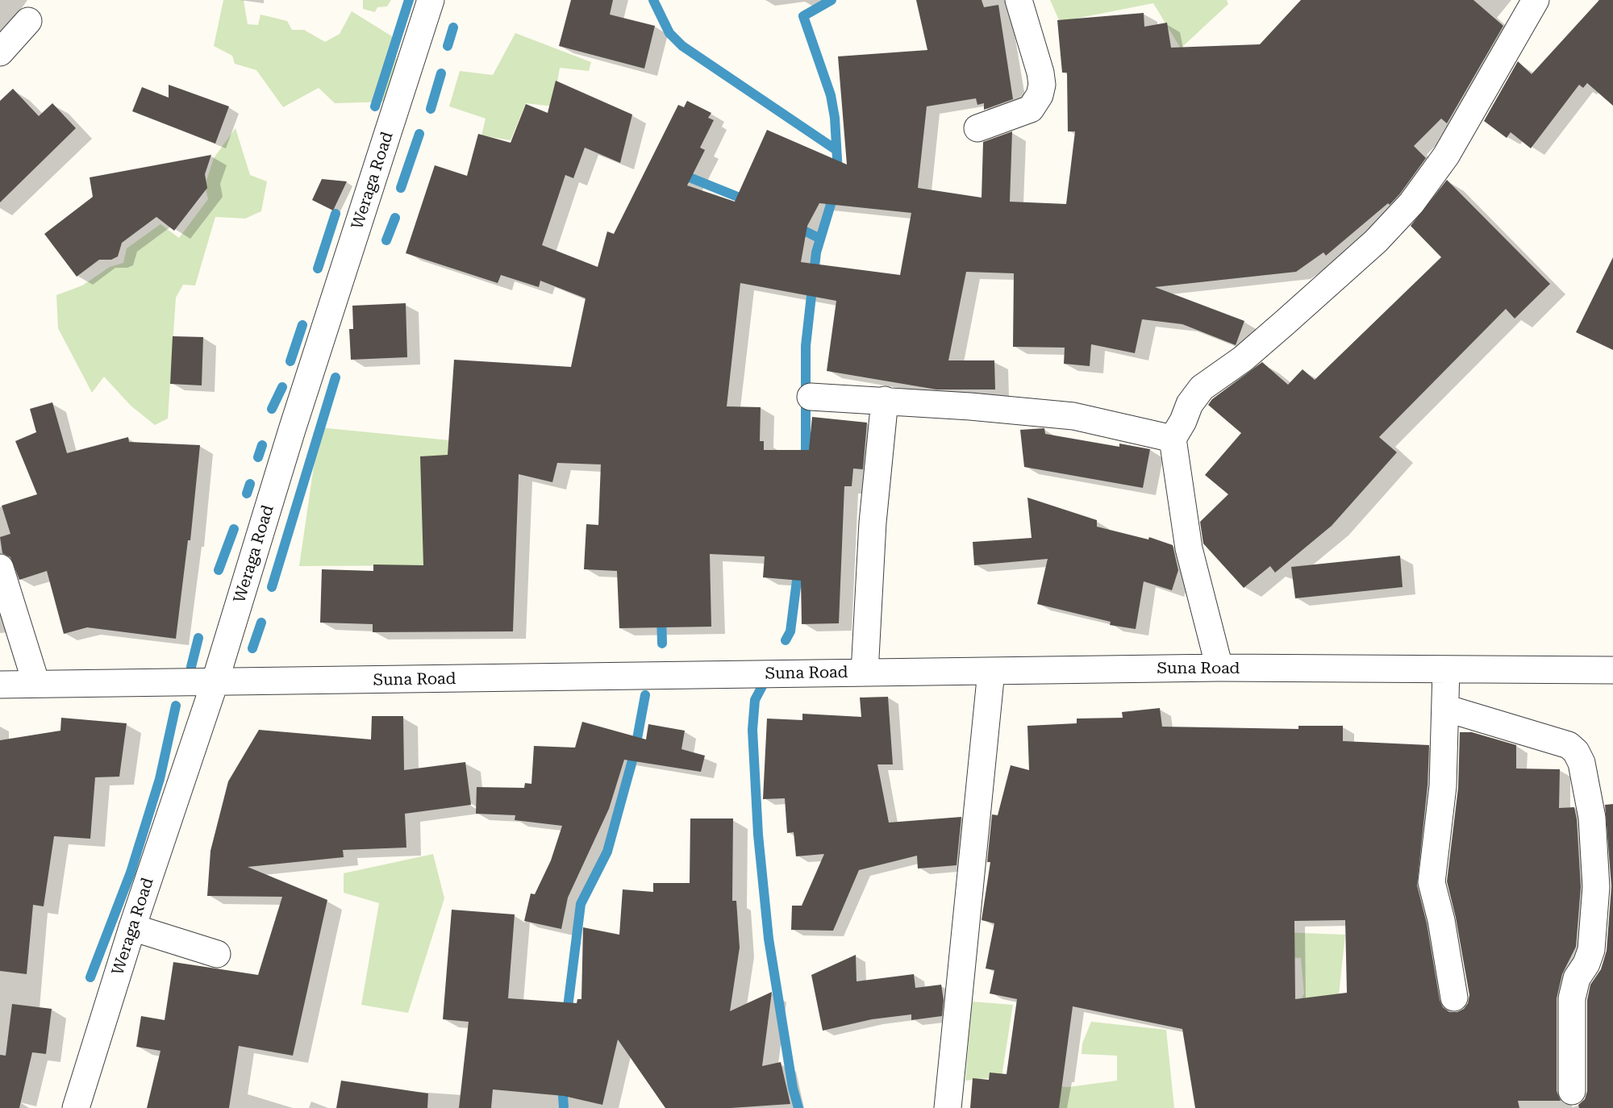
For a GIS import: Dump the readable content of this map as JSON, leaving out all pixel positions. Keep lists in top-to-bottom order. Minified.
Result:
{"streets":{"street":["Weraga Road","Suna Road"]},"crossings":[["Weraga Road","Suna Road"]]}
